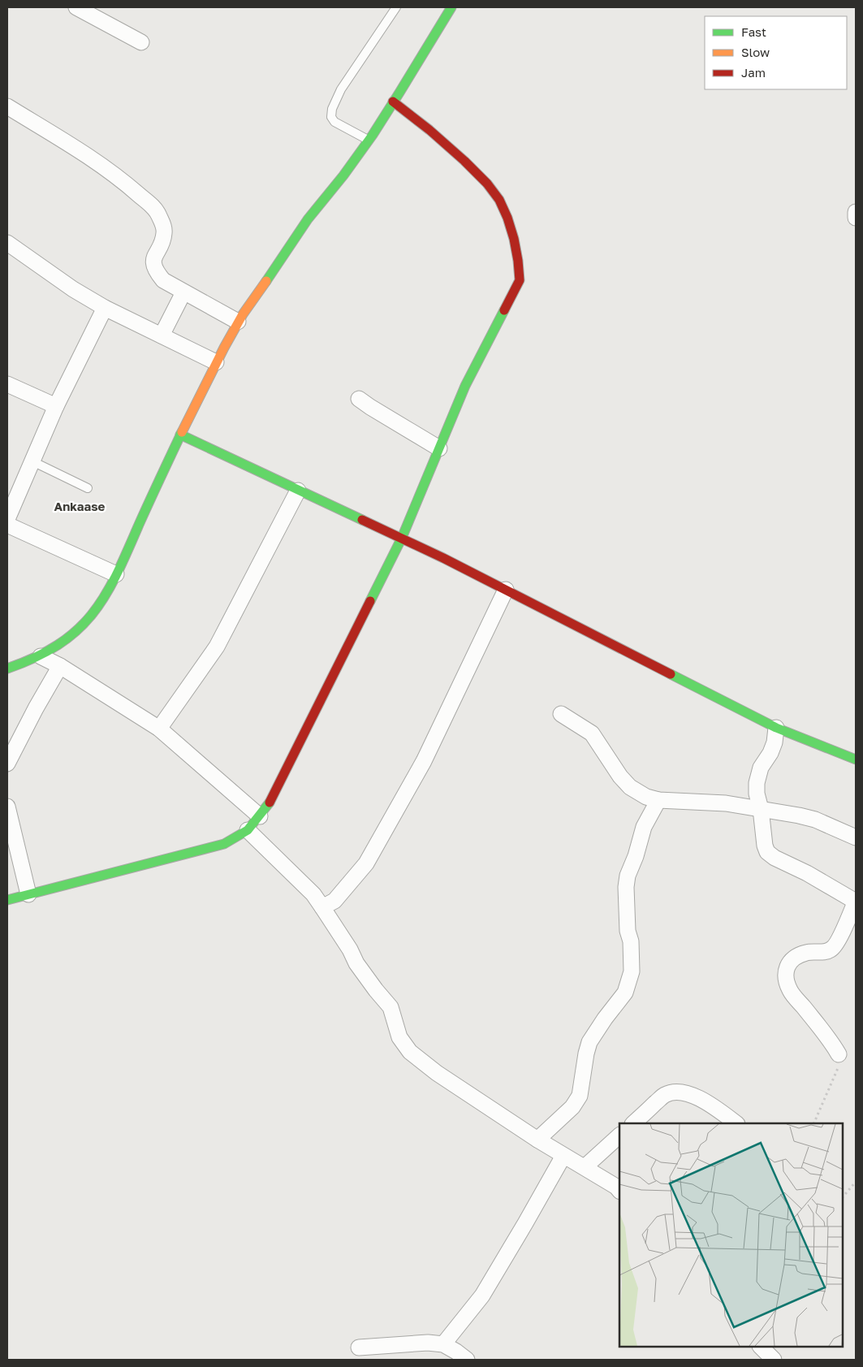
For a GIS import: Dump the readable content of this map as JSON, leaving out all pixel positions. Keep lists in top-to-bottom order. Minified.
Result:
{"districts":["Ankaase"],"legend":["Fast","Slow","Jam"]}
